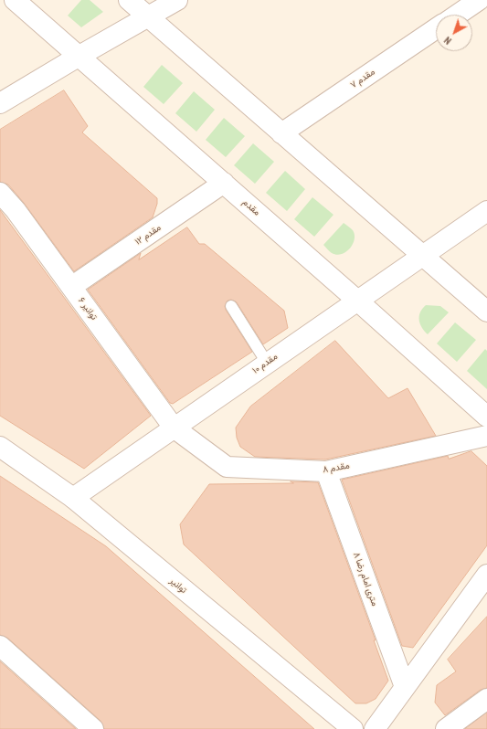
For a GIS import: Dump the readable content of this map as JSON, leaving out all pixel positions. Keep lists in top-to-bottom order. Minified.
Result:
{"streets":{"street":["مقدم ۷","مقدم","مقدم ۱۲","توانیر ۶","مقدم ۱۰","مقدم ۸","۸ متری امام رضا","توانیر"]},"crossings":[["مقدم","مقدم ۱۲"],["مقدم","مقدم ۱۰"],["مقدم ۱۲","توانیر ۶"],["توانیر ۶","مقدم ۱۰"],["توانیر ۶","مقدم ۸"],["مقدم ۱۰","مقدم ۸"],["مقدم ۱۰","توانیر"],["مقدم ۸","۸ متری امام رضا"]],"north":"bottom left"}
